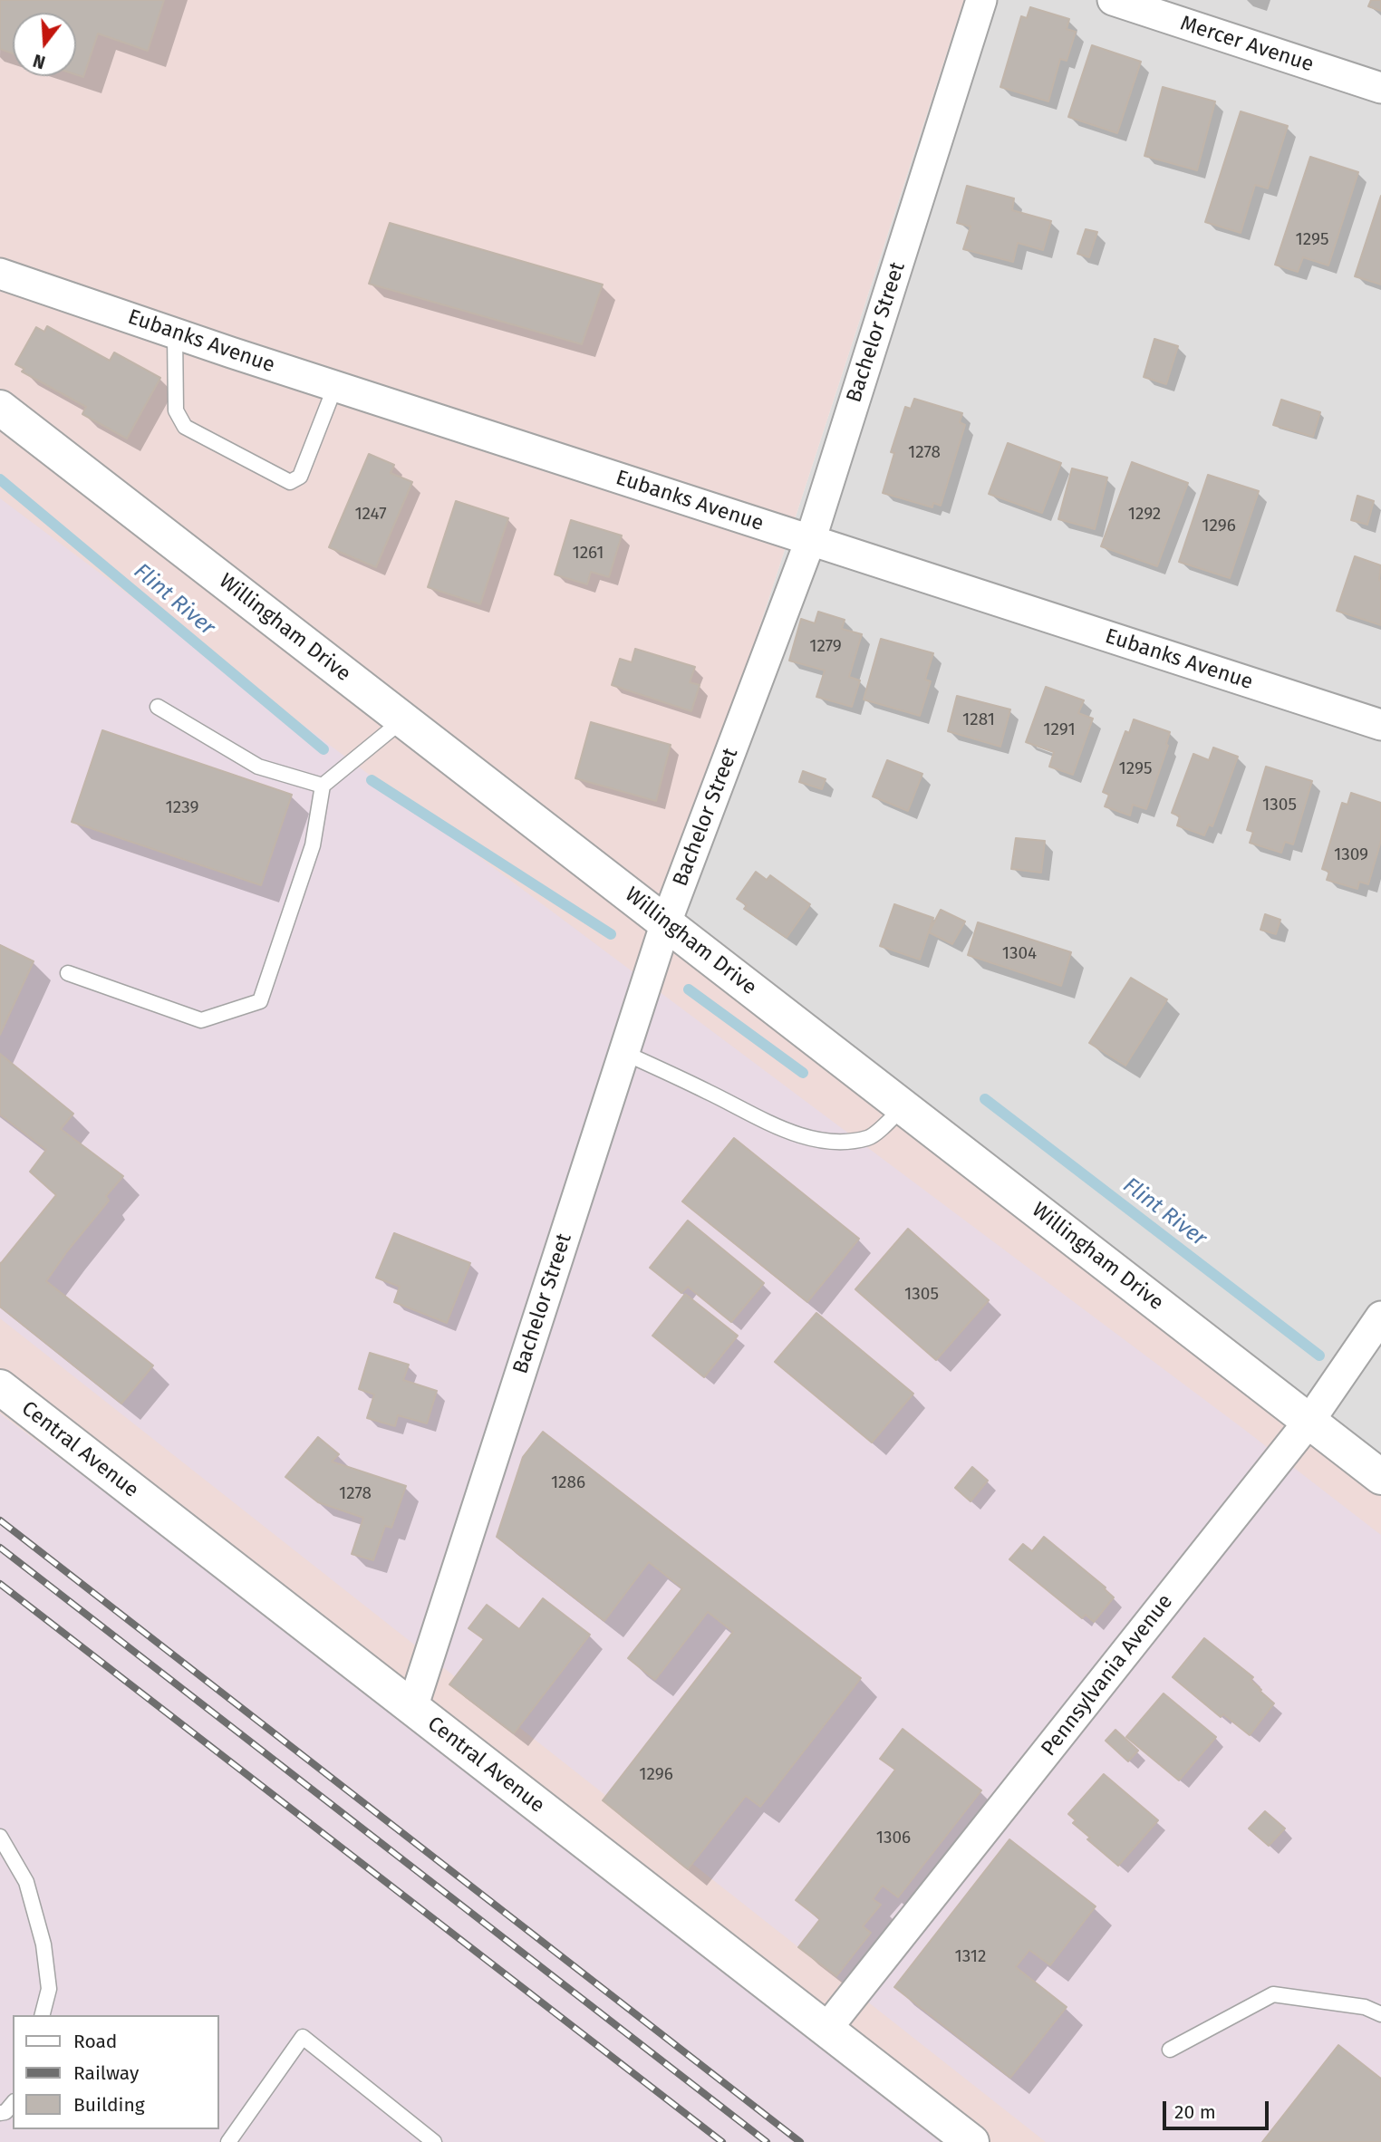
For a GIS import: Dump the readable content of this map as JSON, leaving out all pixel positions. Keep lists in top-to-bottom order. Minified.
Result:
{"streets":{"street":["Mercer Avenue","Bachelor Street","Eubanks Avenue","Willingham Drive","Central Avenue","Pennsylvania Avenue"]},"crossings":[["Bachelor Street","Eubanks Avenue"],["Bachelor Street","Willingham Drive"],["Bachelor Street","Central Avenue"],["Willingham Drive","Pennsylvania Avenue"],["Central Avenue","Pennsylvania Avenue"]],"water":["Flint River"],"house_numbers":["1295","1278","1247","1292","1296","1261","1279","1281","1291","1295","1305","1239","1309","1304","1305","1286","1278","1296","1306","1312"],"legend":["Road","Railway","Building"],"scale_bar":"20 m","north":"bottom"}
